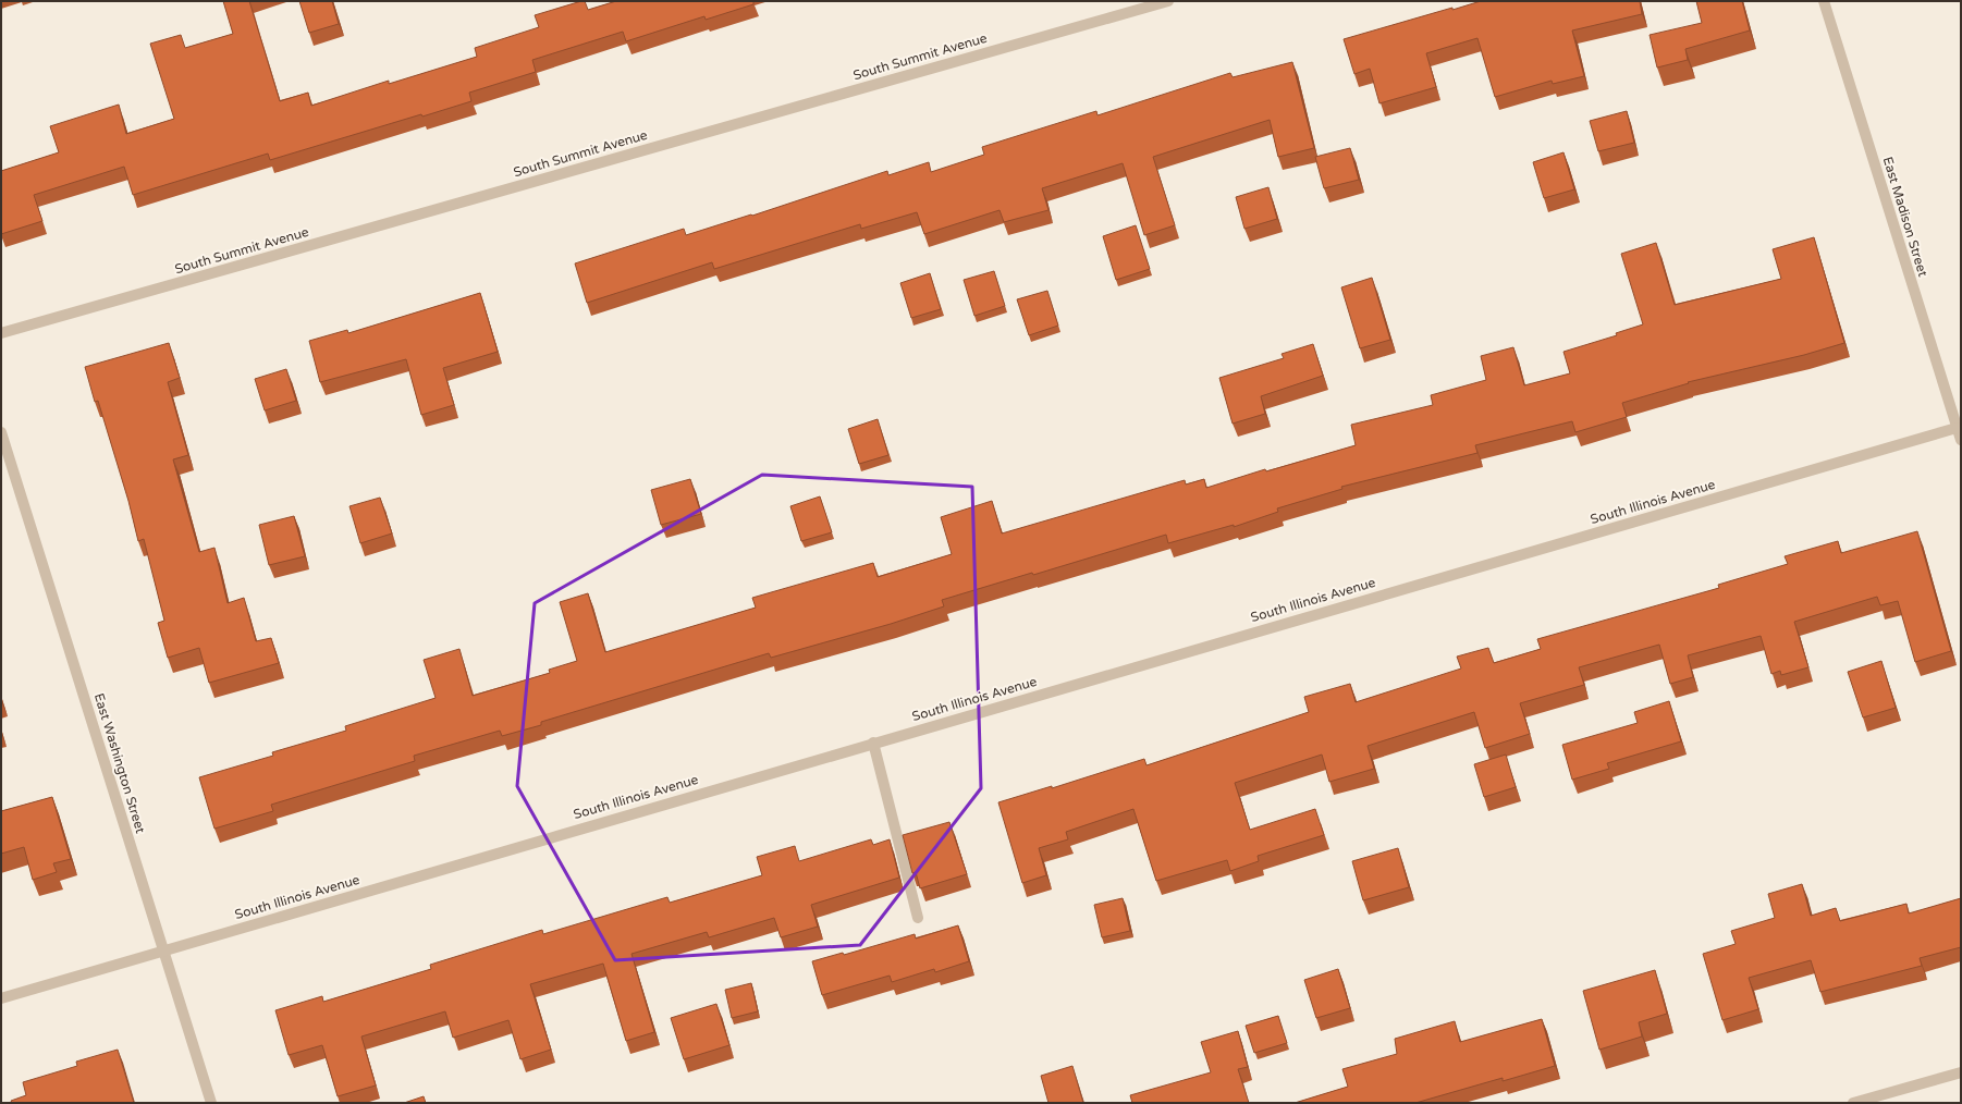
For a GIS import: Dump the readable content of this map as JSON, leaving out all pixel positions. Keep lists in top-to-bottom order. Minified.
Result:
{"streets":{"street":["South Summit Avenue","East Madison Street","South Illinois Avenue","East Washington Street"]},"crossings":[["East Madison Street","South Illinois Avenue"],["South Illinois Avenue","East Washington Street"]]}
